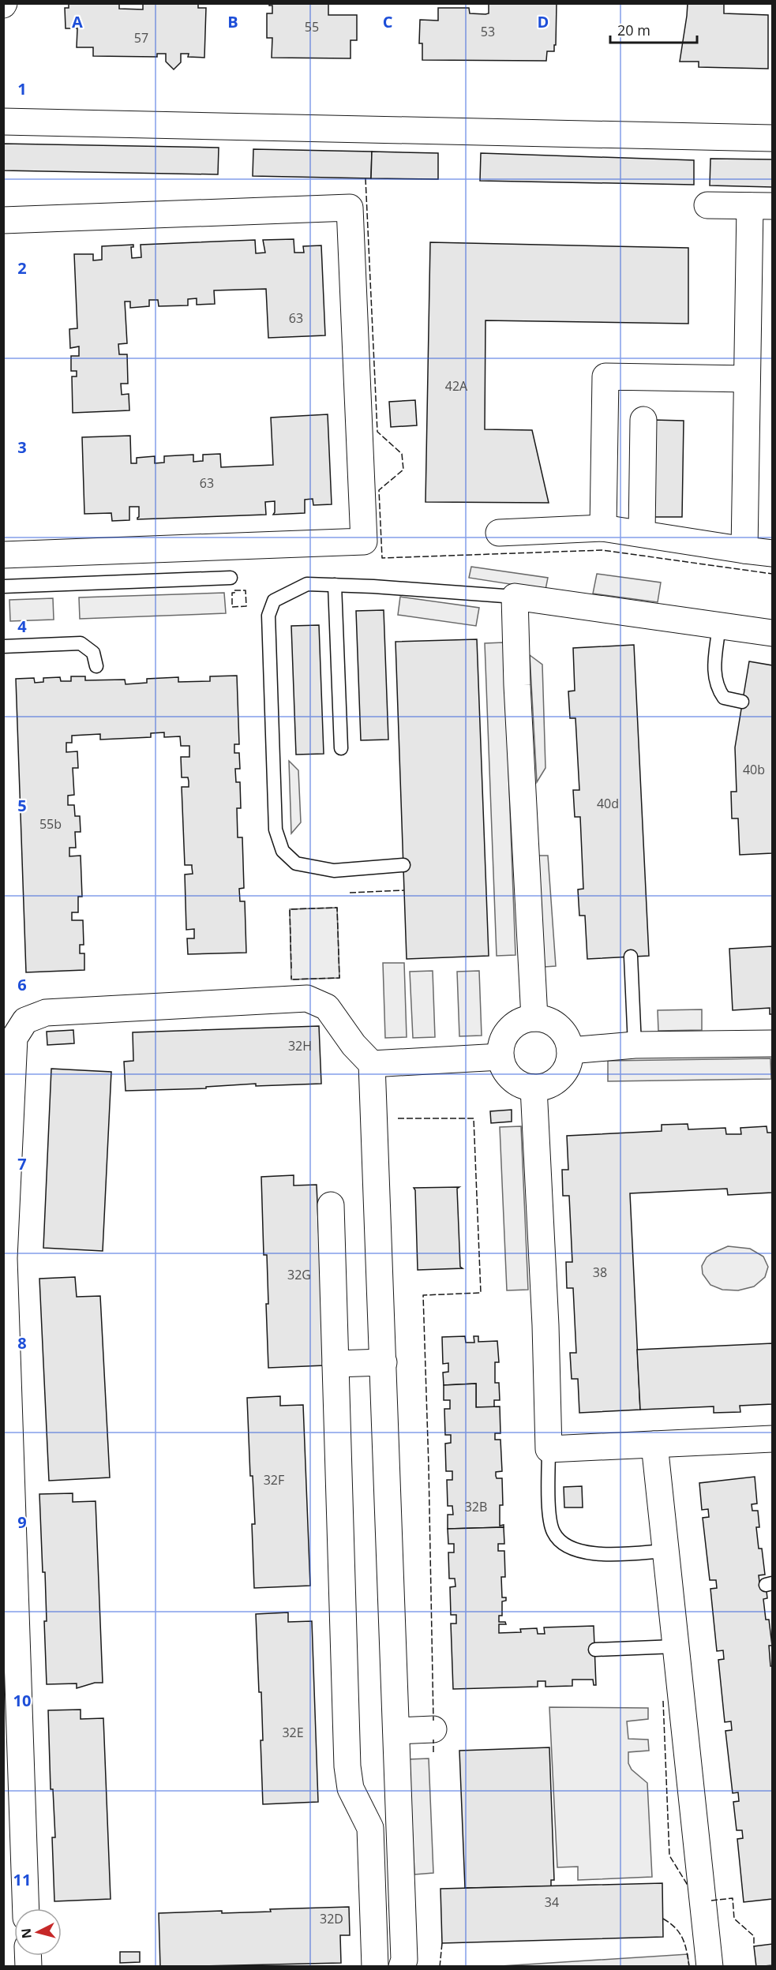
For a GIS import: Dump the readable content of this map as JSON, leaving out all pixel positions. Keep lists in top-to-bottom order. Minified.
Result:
{"house_numbers":["55","53","57","63","42A","63","40b","40d","55b","32H","38","32G","32F","32B","32E","34","32D"],"scale_bar":"20 m","north":"left","grid":{"columns":["A","B","C","D"],"rows":["1","2","3","4","5","6","7","8","9","10","11"]}}
